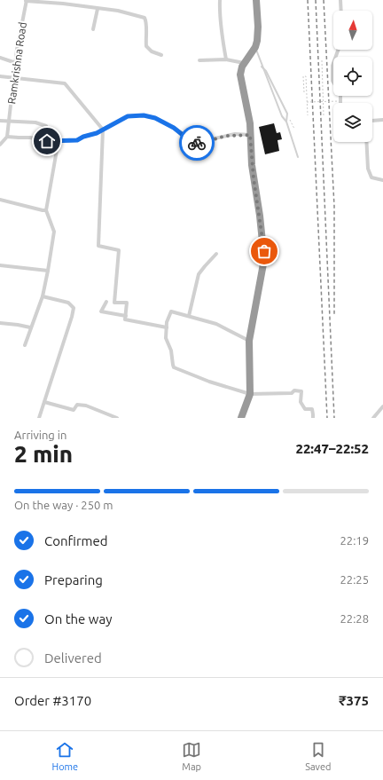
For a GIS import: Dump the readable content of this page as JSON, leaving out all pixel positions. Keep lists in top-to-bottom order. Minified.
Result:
{"streets":{"street":["Ramkrishna Road"]},"north":"top","page":{"heading":["2 min","Arriving in","22:47–22:52"],"panel":["Order #3170","₹375"],"bar":"On the way · 250 m","list":[["Confirmed","22:19"],["Preparing","22:25"],["On the way","22:28"],"Delivered"],"tabs":["Home","Map","Saved"]}}
